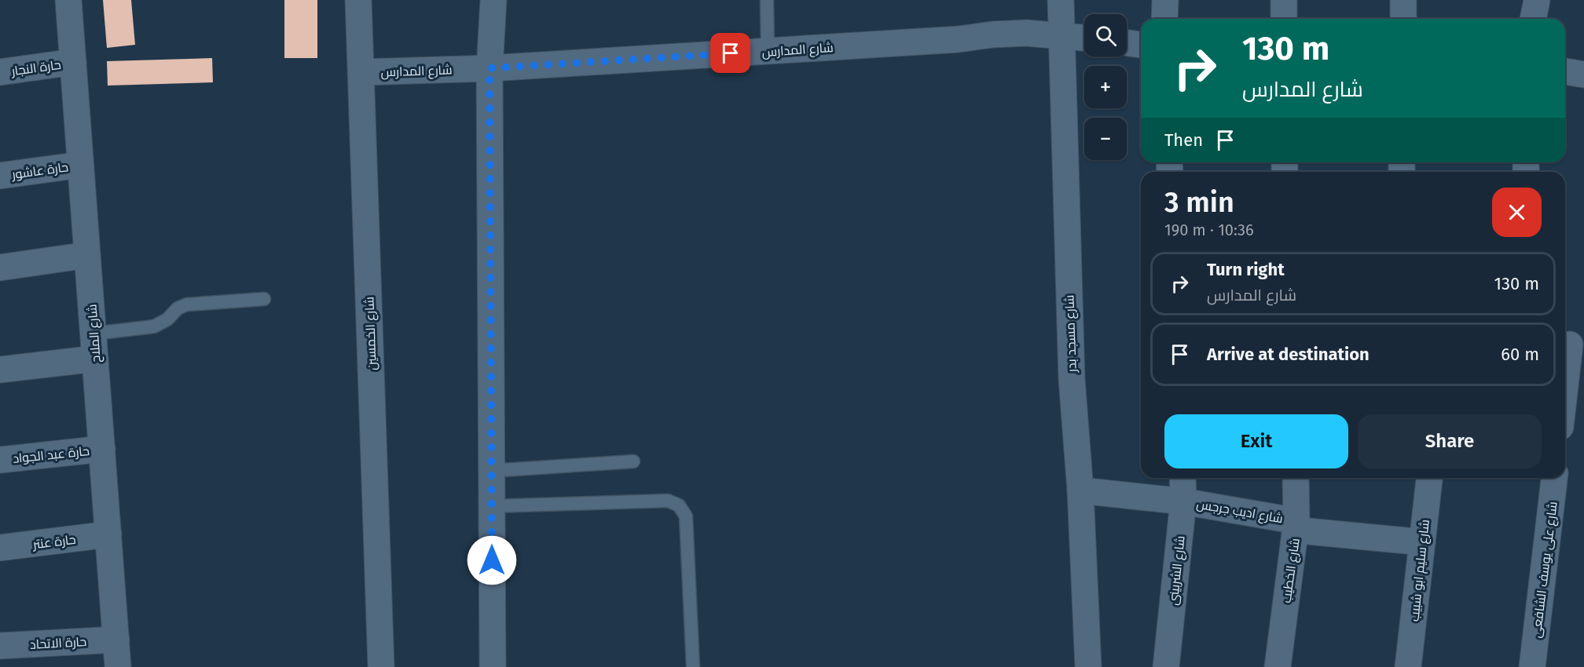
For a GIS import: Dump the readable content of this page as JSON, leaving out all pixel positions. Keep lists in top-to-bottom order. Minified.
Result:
{"streets":{"street":["شارع المدارس","حارة النجار","حارة عاشور","شارع الملاح","شارع الخمسين","شارع مسجد بدر","حارة عبد الجواد","شارع اديب جرجس","حارة عنتر","شارع على يوسف الشافعى","شارع الشربينى","شارع الخطيب","شارع سليم ابو شبيب","حارة الاتحاد"]},"crossings":[["شارع المدارس","شارع الخمسين"],["شارع المدارس","شارع مسجد بدر"],["حارة النجار","شارع الملاح"],["حارة عاشور","شارع الملاح"],["شارع الملاح","حارة عبد الجواد"],["شارع الملاح","حارة عنتر"],["شارع الملاح","حارة الاتحاد"],["شارع مسجد بدر","شارع اديب جرجس"],["شارع اديب جرجس","شارع الشربينى"],["شارع اديب جرجس","شارع الخطيب"],["شارع اديب جرجس","شارع سليم ابو شبيب"]],"page":{"map_buttons":["+","−"],"turn":["130 m","شارع المدارس"],"then":"Then","heading":["3 min","190 m · 10:36"],"list":[{"name":"Turn right","note":"شارع المدارس","value":"130 m"},{"name":"Arrive at destination","value":"60 m"}],"buttons":["Exit","Share"]}}
